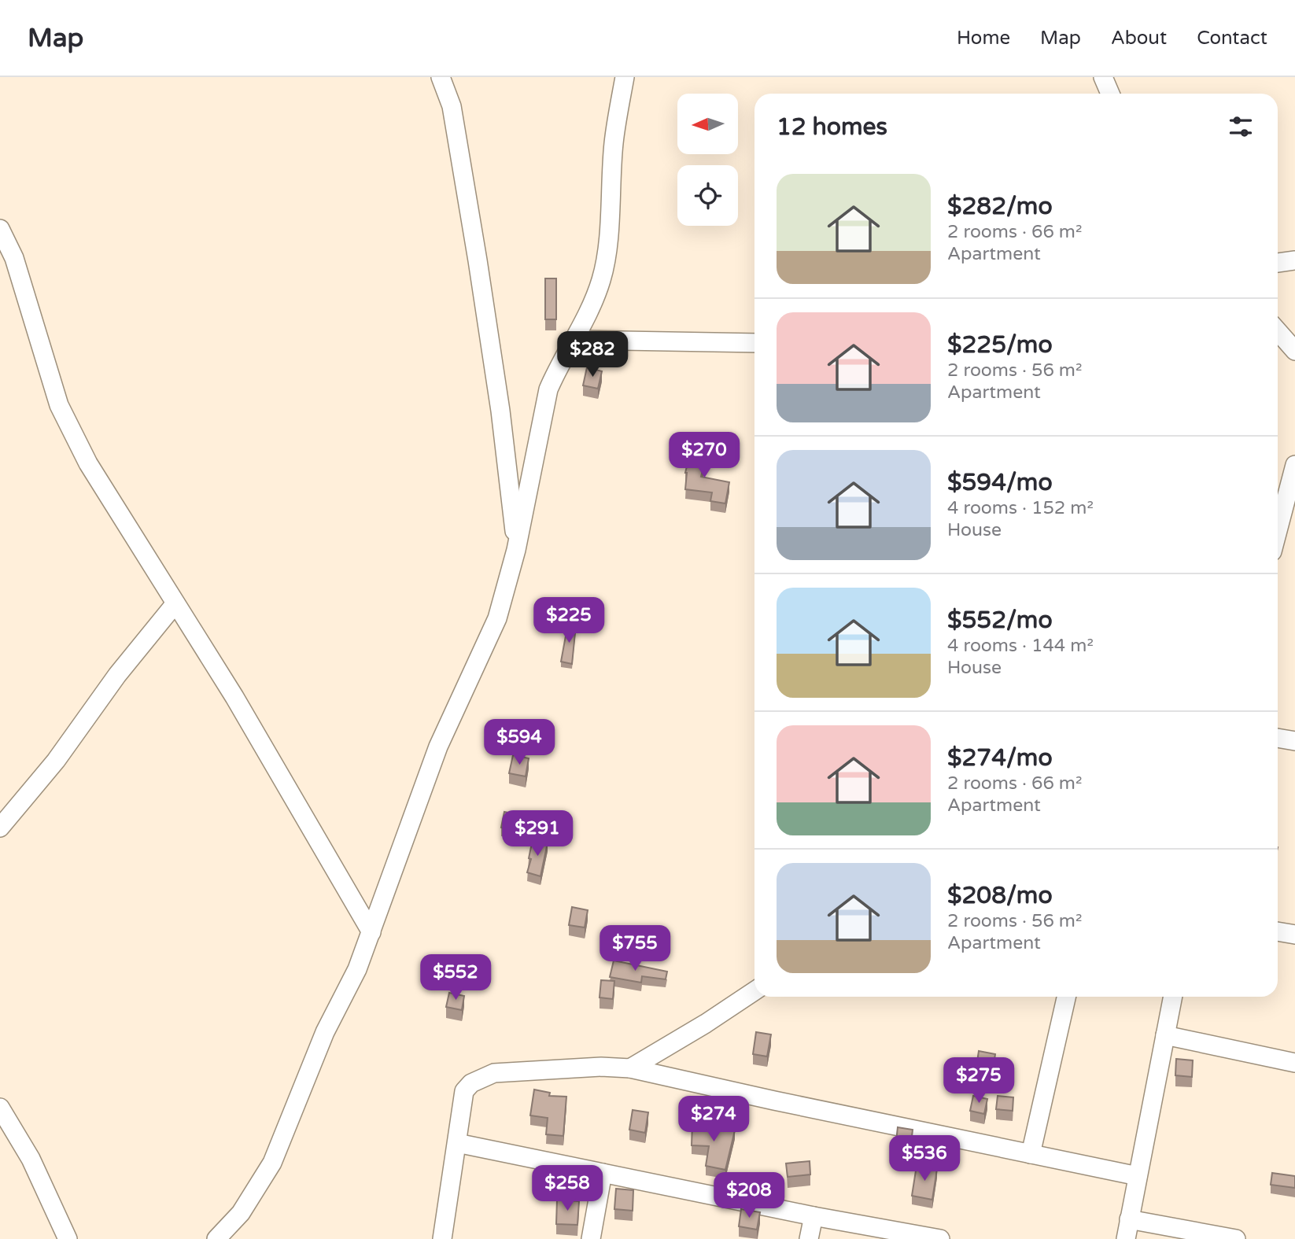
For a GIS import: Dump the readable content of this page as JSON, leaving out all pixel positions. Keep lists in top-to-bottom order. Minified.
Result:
{"north":"left","page":{"header":"Map","nav":["Home","Map","About","Contact"],"heading":"12 homes","list":[{"name":"$282/mo","note":"2 rooms · 66 m² · Apartment"},{"name":"$225/mo","note":"2 rooms · 56 m² · Apartment"},{"name":"$594/mo","note":"4 rooms · 152 m² · House"},{"name":"$552/mo","note":"4 rooms · 144 m² · House"},{"name":"$274/mo","note":"2 rooms · 66 m² · Apartment"},{"name":"$208/mo","note":"2 rooms · 56 m² · Apartment"}],"price":["$282","$270","$225","$594","$291","$755","$552","$275","$274","$536","$258","$208"]}}
